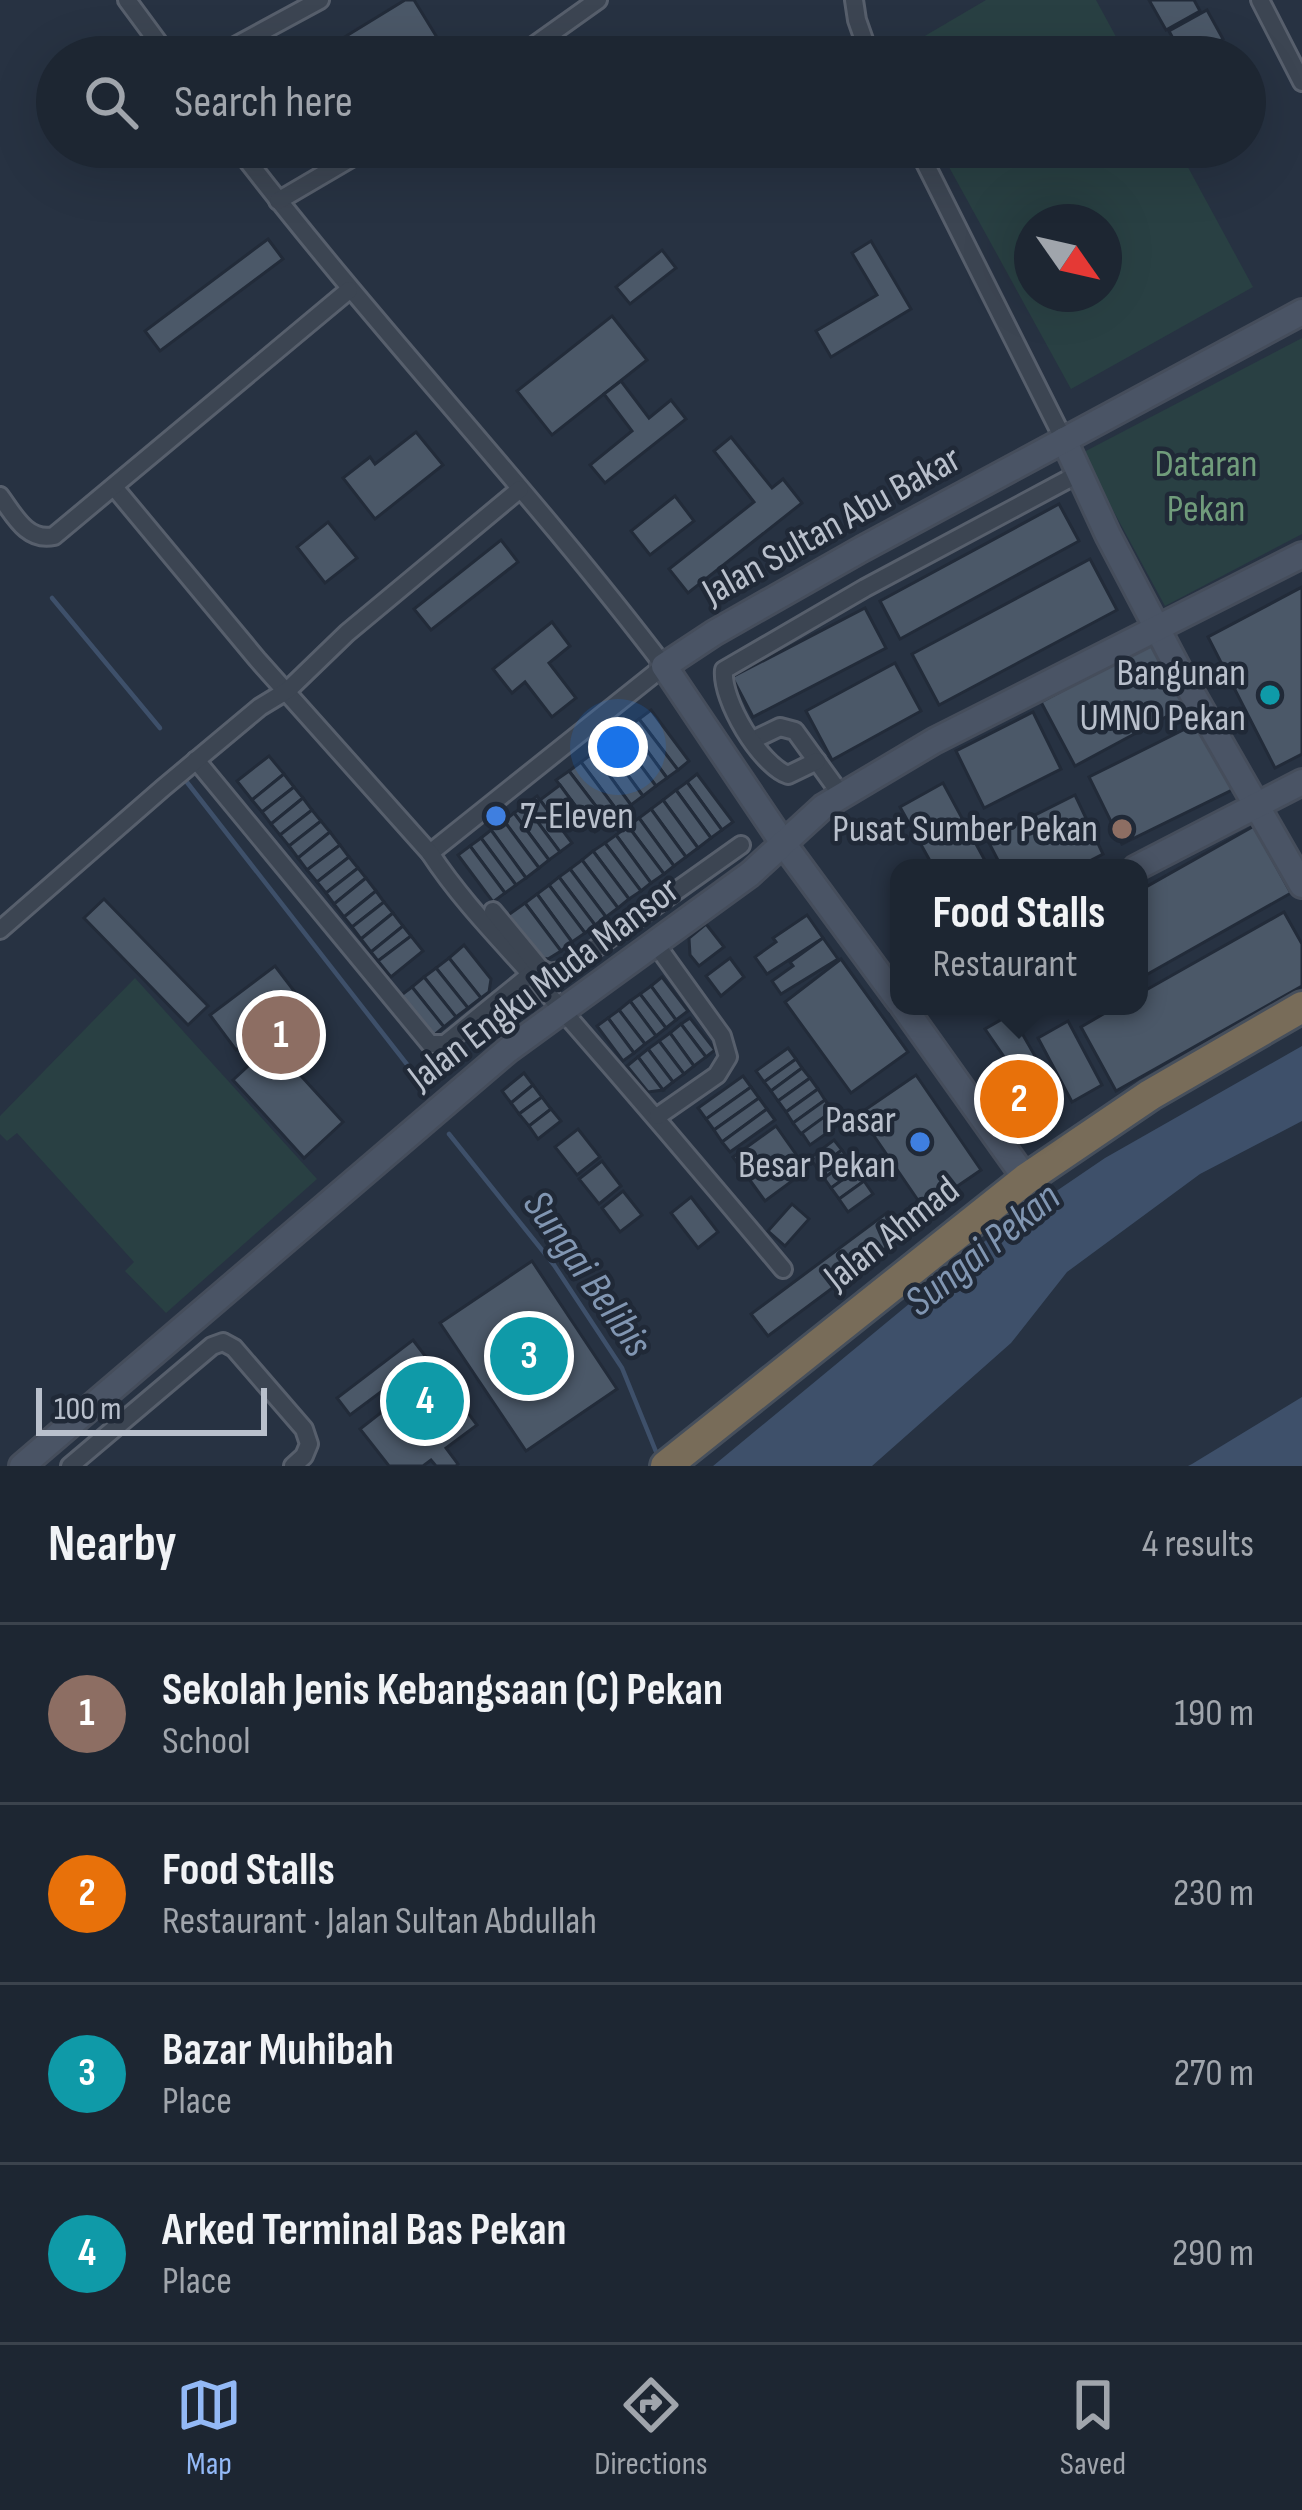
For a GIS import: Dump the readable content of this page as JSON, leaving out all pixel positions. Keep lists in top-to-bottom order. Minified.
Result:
{"streets":{"highway":["Jalan Ahmad"],"street":["Jalan Sultan Abu Bakar","Jalan Engku Muda Mansor"]},"water":["Sungai Pekan","Sungai Belibis"],"parks":["Dataran Pekan"],"places":["Bangunan UMNO Pekan","7-Eleven","Pusat Sumber Pekan","Pasar Besar Pekan"],"scale_bar":"100 m","north":"bottom right","page":{"search":"Search here","popup":["Food Stalls","Restaurant"],"pins":["1","2","3","4"],"scale":"100 m","heading":["Nearby","4 results"],"list":[{"mark":"1","name":"Sekolah Jenis Kebangsaan (C) Pekan","note":"School","value":"190 m"},{"mark":"2","name":"Food Stalls","note":"Restaurant · Jalan Sultan Abdullah","value":"230 m"},{"mark":"3","name":"Bazar Muhibah","note":"Place","value":"270 m"},{"mark":"4","name":"Arked Terminal Bas Pekan","note":"Place","value":"290 m"}],"nav":["Map","Directions","Saved"]}}
